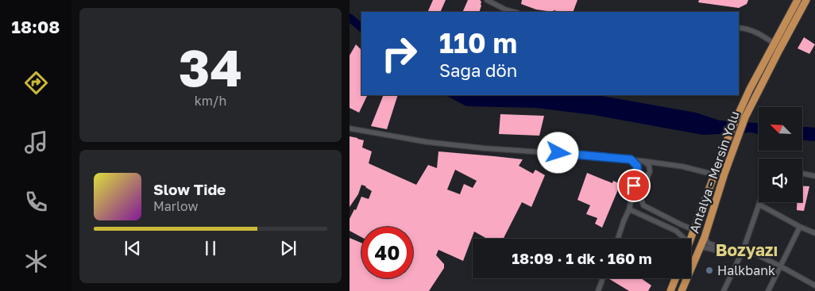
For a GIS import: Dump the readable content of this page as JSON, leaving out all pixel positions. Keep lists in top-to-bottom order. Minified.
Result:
{"streets":{"highway":["Antalya - Mersin Yolu"]},"districts":["Bozyazı"],"places":["Halkbank"],"north":"top left","page":{"tabs":"18:08","tile":["34","km/h"],"turn":["110 m","Sağa dön"],"song":["Slow Tide","Marlow"],"limit":"40","trip":"18:09 · 1 dk · 160 m"}}
